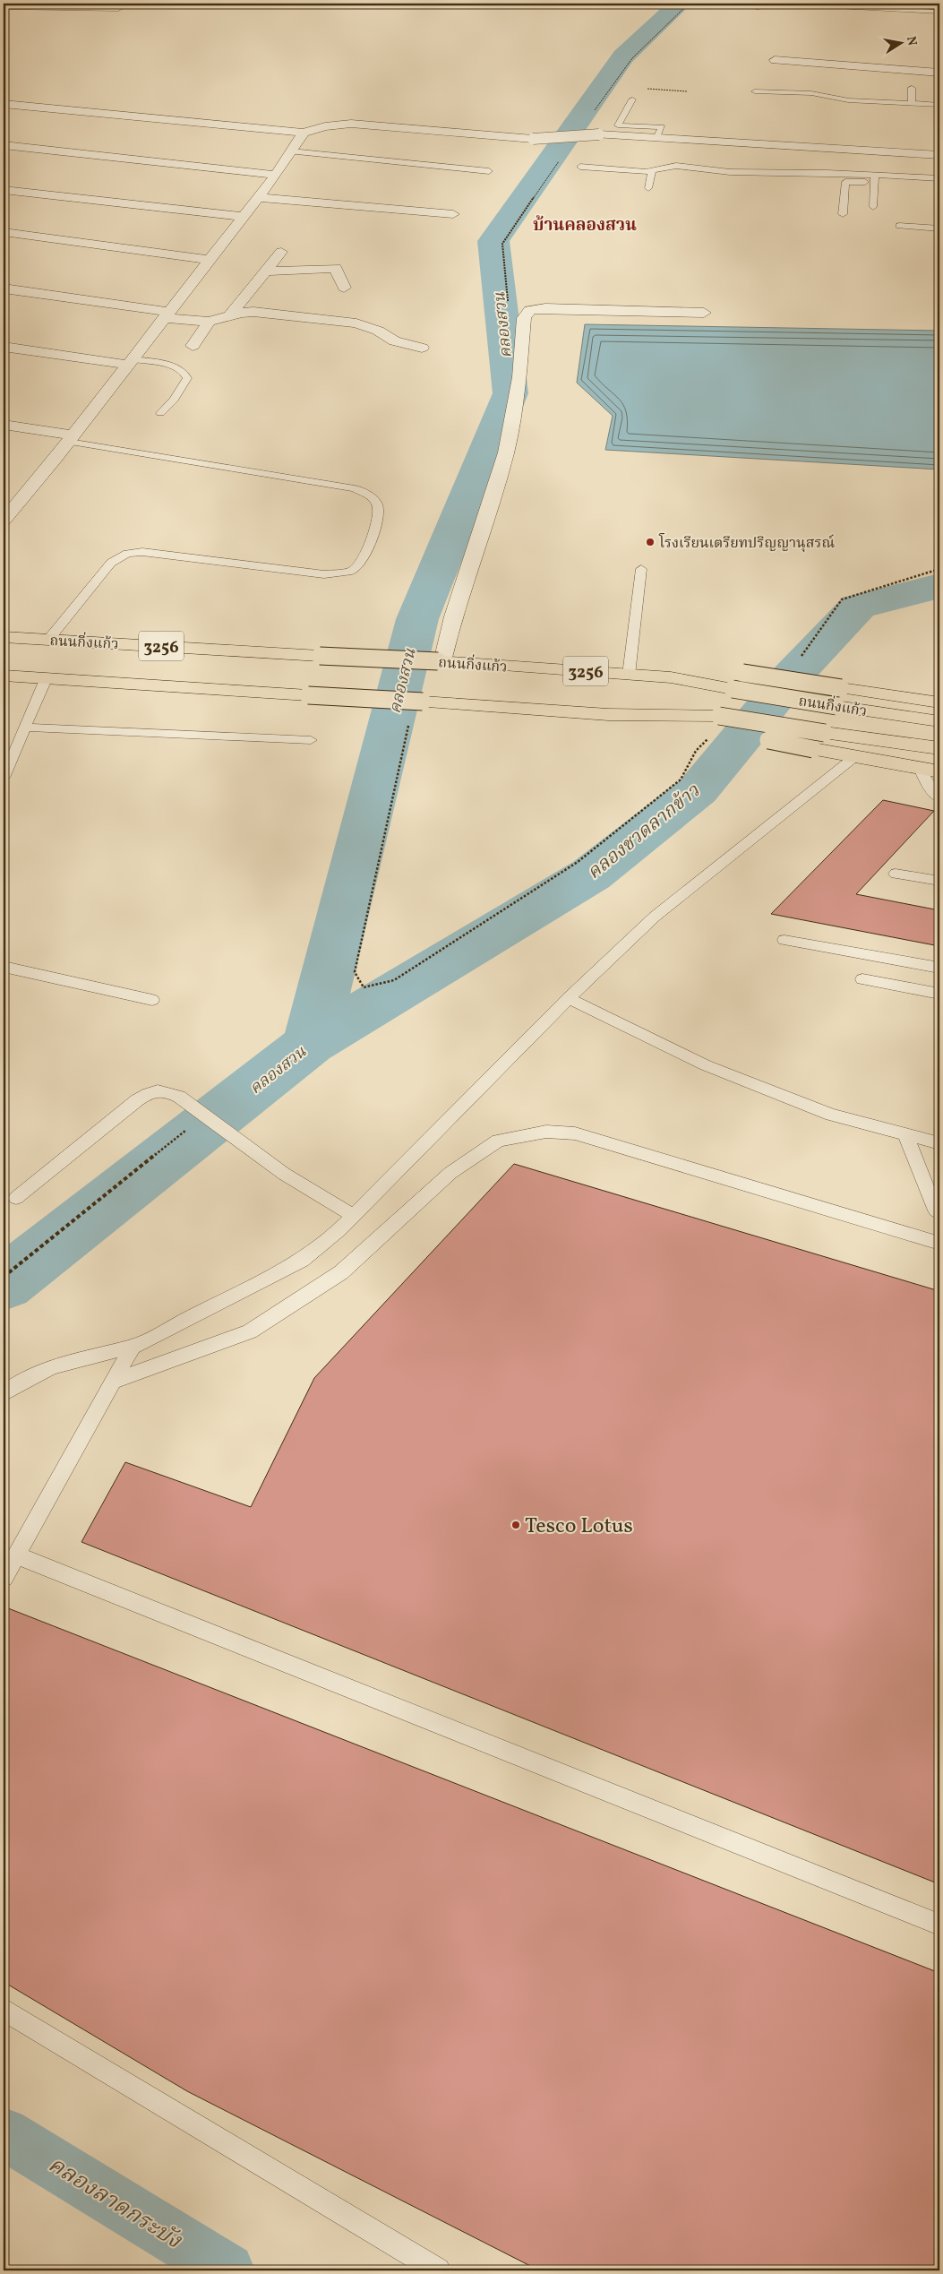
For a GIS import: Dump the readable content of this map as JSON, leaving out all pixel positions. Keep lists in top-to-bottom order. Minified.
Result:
{"streets":{"main road":["ถนนกิ่งแก้ว","3256"]},"districts":["บ้านคลองสวน"],"water":["คลองสวน","คลองชวดลากข้าว","คลองลาดกระบัง"],"places":["โรงเรียนเตรียทปริญญานุสรณ์","Tesco Lotus"],"north":"right"}
